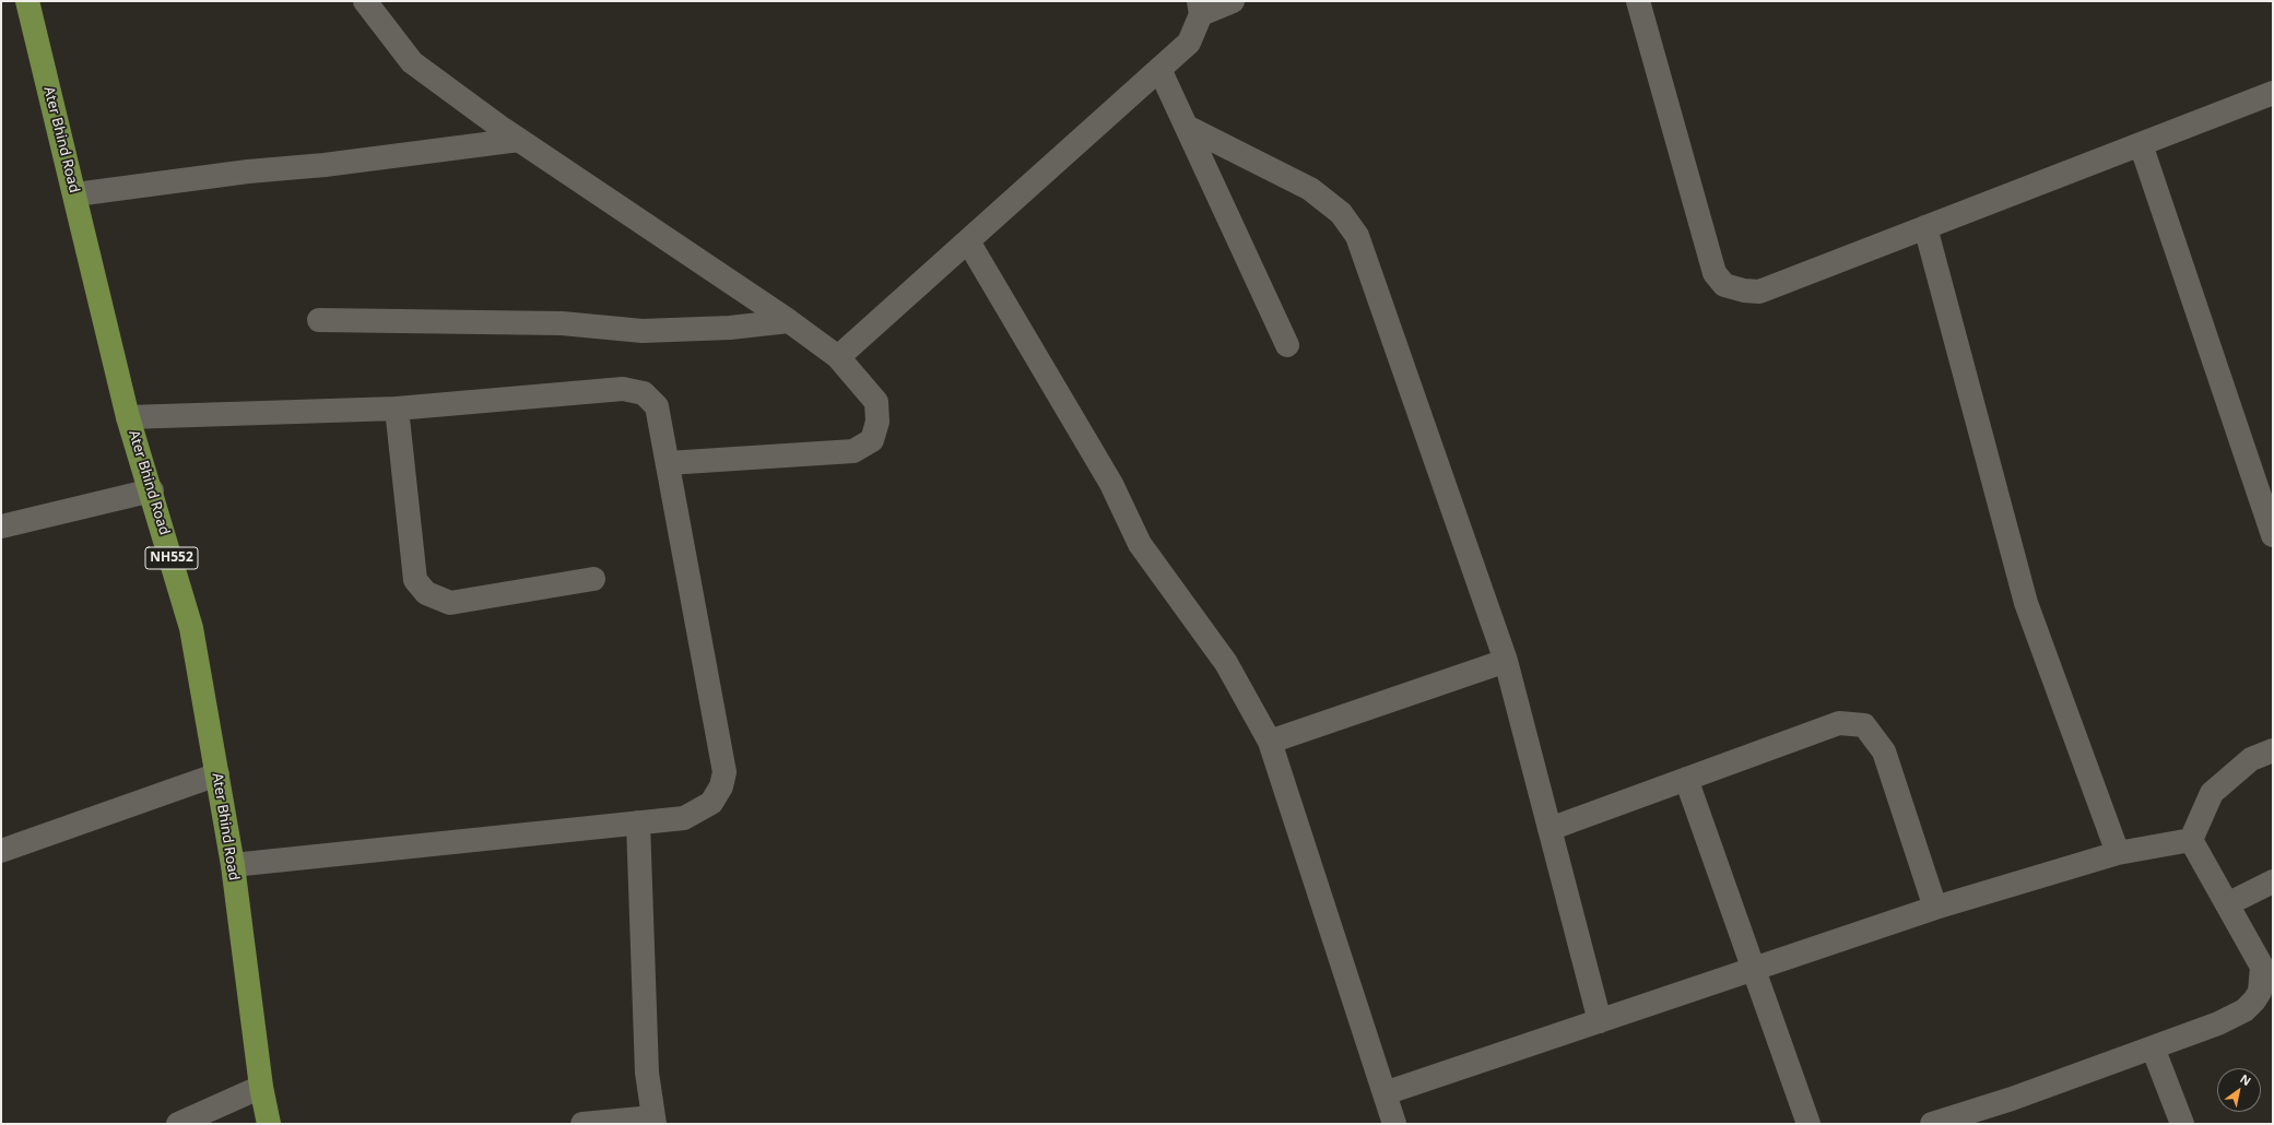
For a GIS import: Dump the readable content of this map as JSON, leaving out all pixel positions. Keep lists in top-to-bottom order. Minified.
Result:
{"streets":{"highway":["Ater Bhind Road","NH552"]},"north":"top right"}
